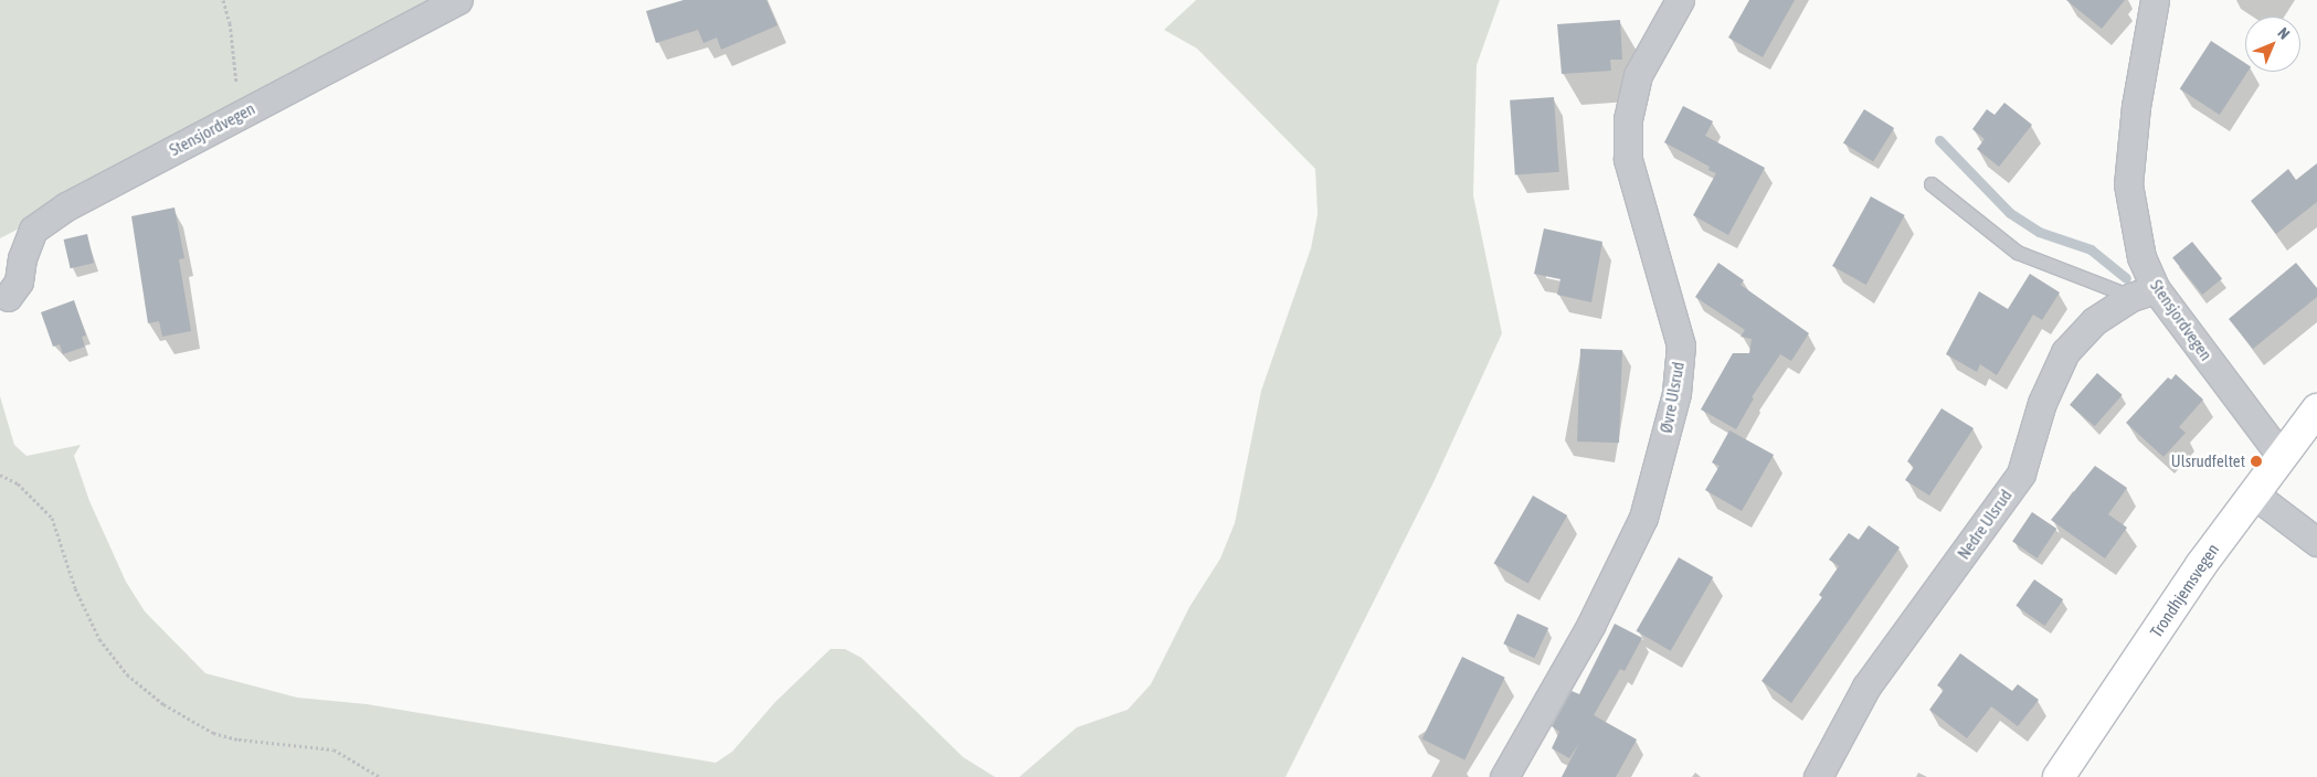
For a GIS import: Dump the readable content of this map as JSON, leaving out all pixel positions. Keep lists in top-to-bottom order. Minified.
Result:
{"streets":{"main road":["Trondhjemsvegen"],"street":["Stensjordvegen","Øvre Ulsrud","Nedre Ulsrud"]},"crossings":[["Stensjordvegen","Nedre Ulsrud"],["Stensjordvegen","Trondhjemsvegen"]],"places":["Ulsrudfeltet"],"north":"top right"}
